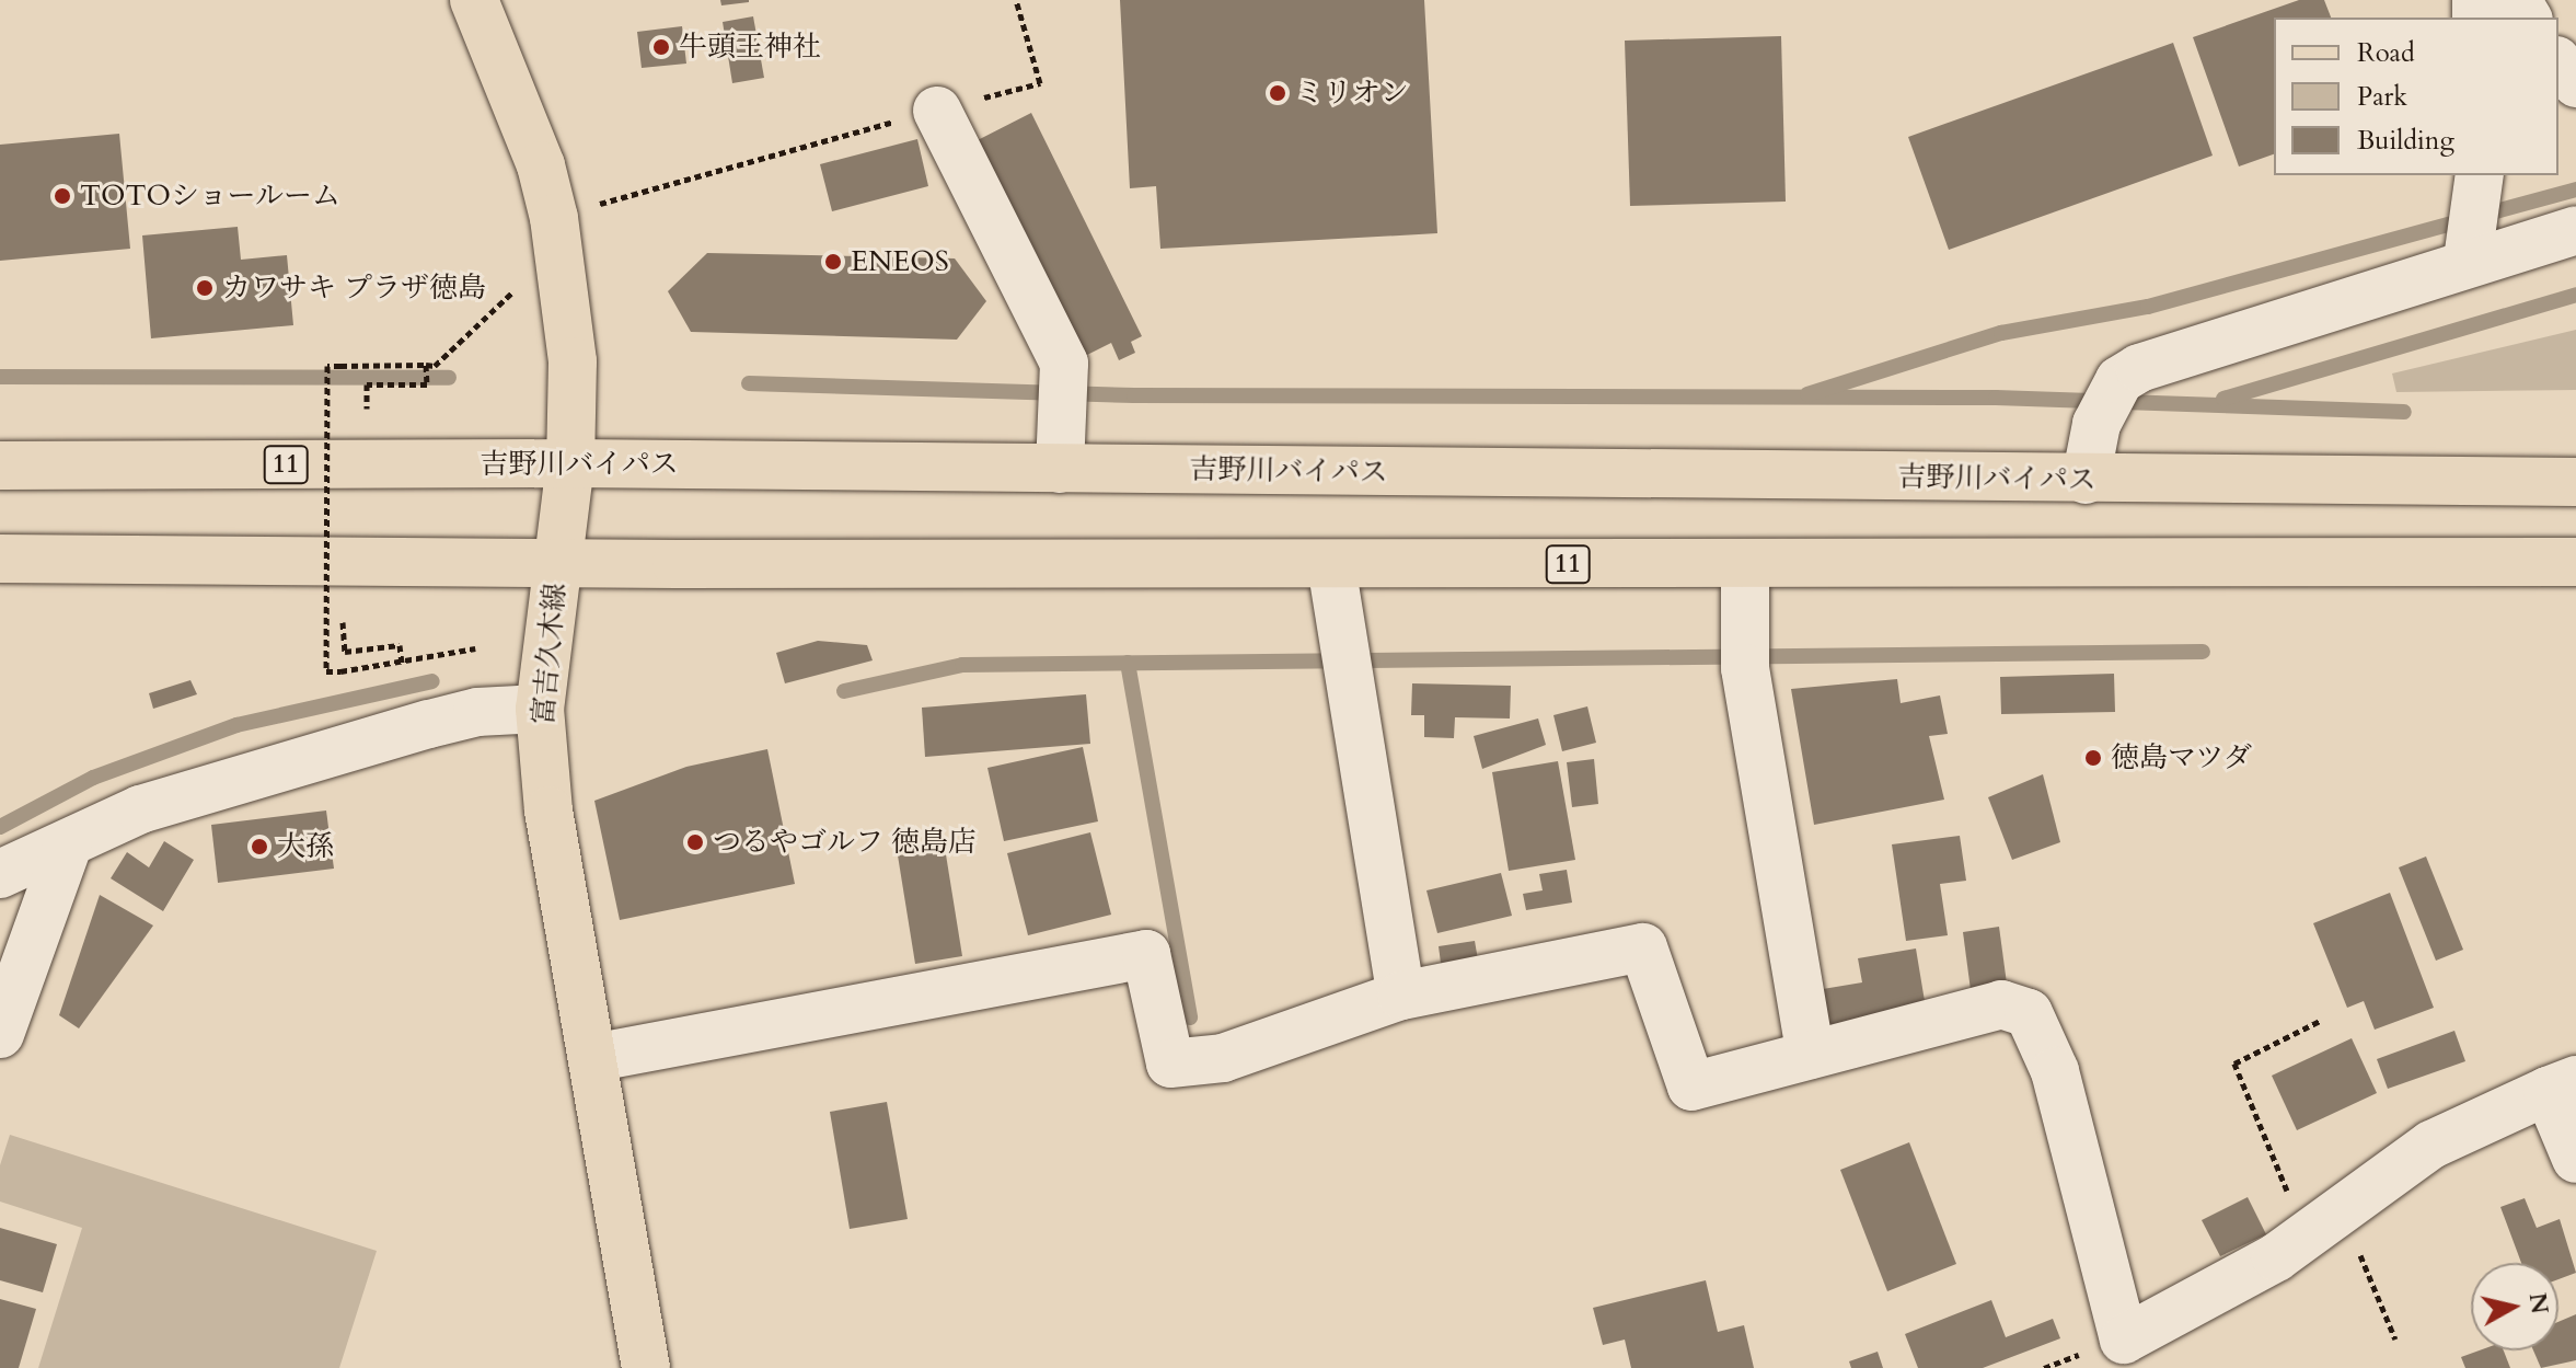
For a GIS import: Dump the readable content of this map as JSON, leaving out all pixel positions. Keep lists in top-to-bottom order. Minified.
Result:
{"streets":{"main road":["11","吉野川バイパス","富吉久木線"]},"crossings":[["11","富吉久木線"],["吉野川バイパス","富吉久木線"]],"places":["牛頭王神社","ミリオン","TOTOショールーム","ENEOS","カワサキ プラザ徳島","徳島マツダ","つるやゴルフ 徳島店","大孫"],"legend":["Road","Park","Building"],"north":"right"}
